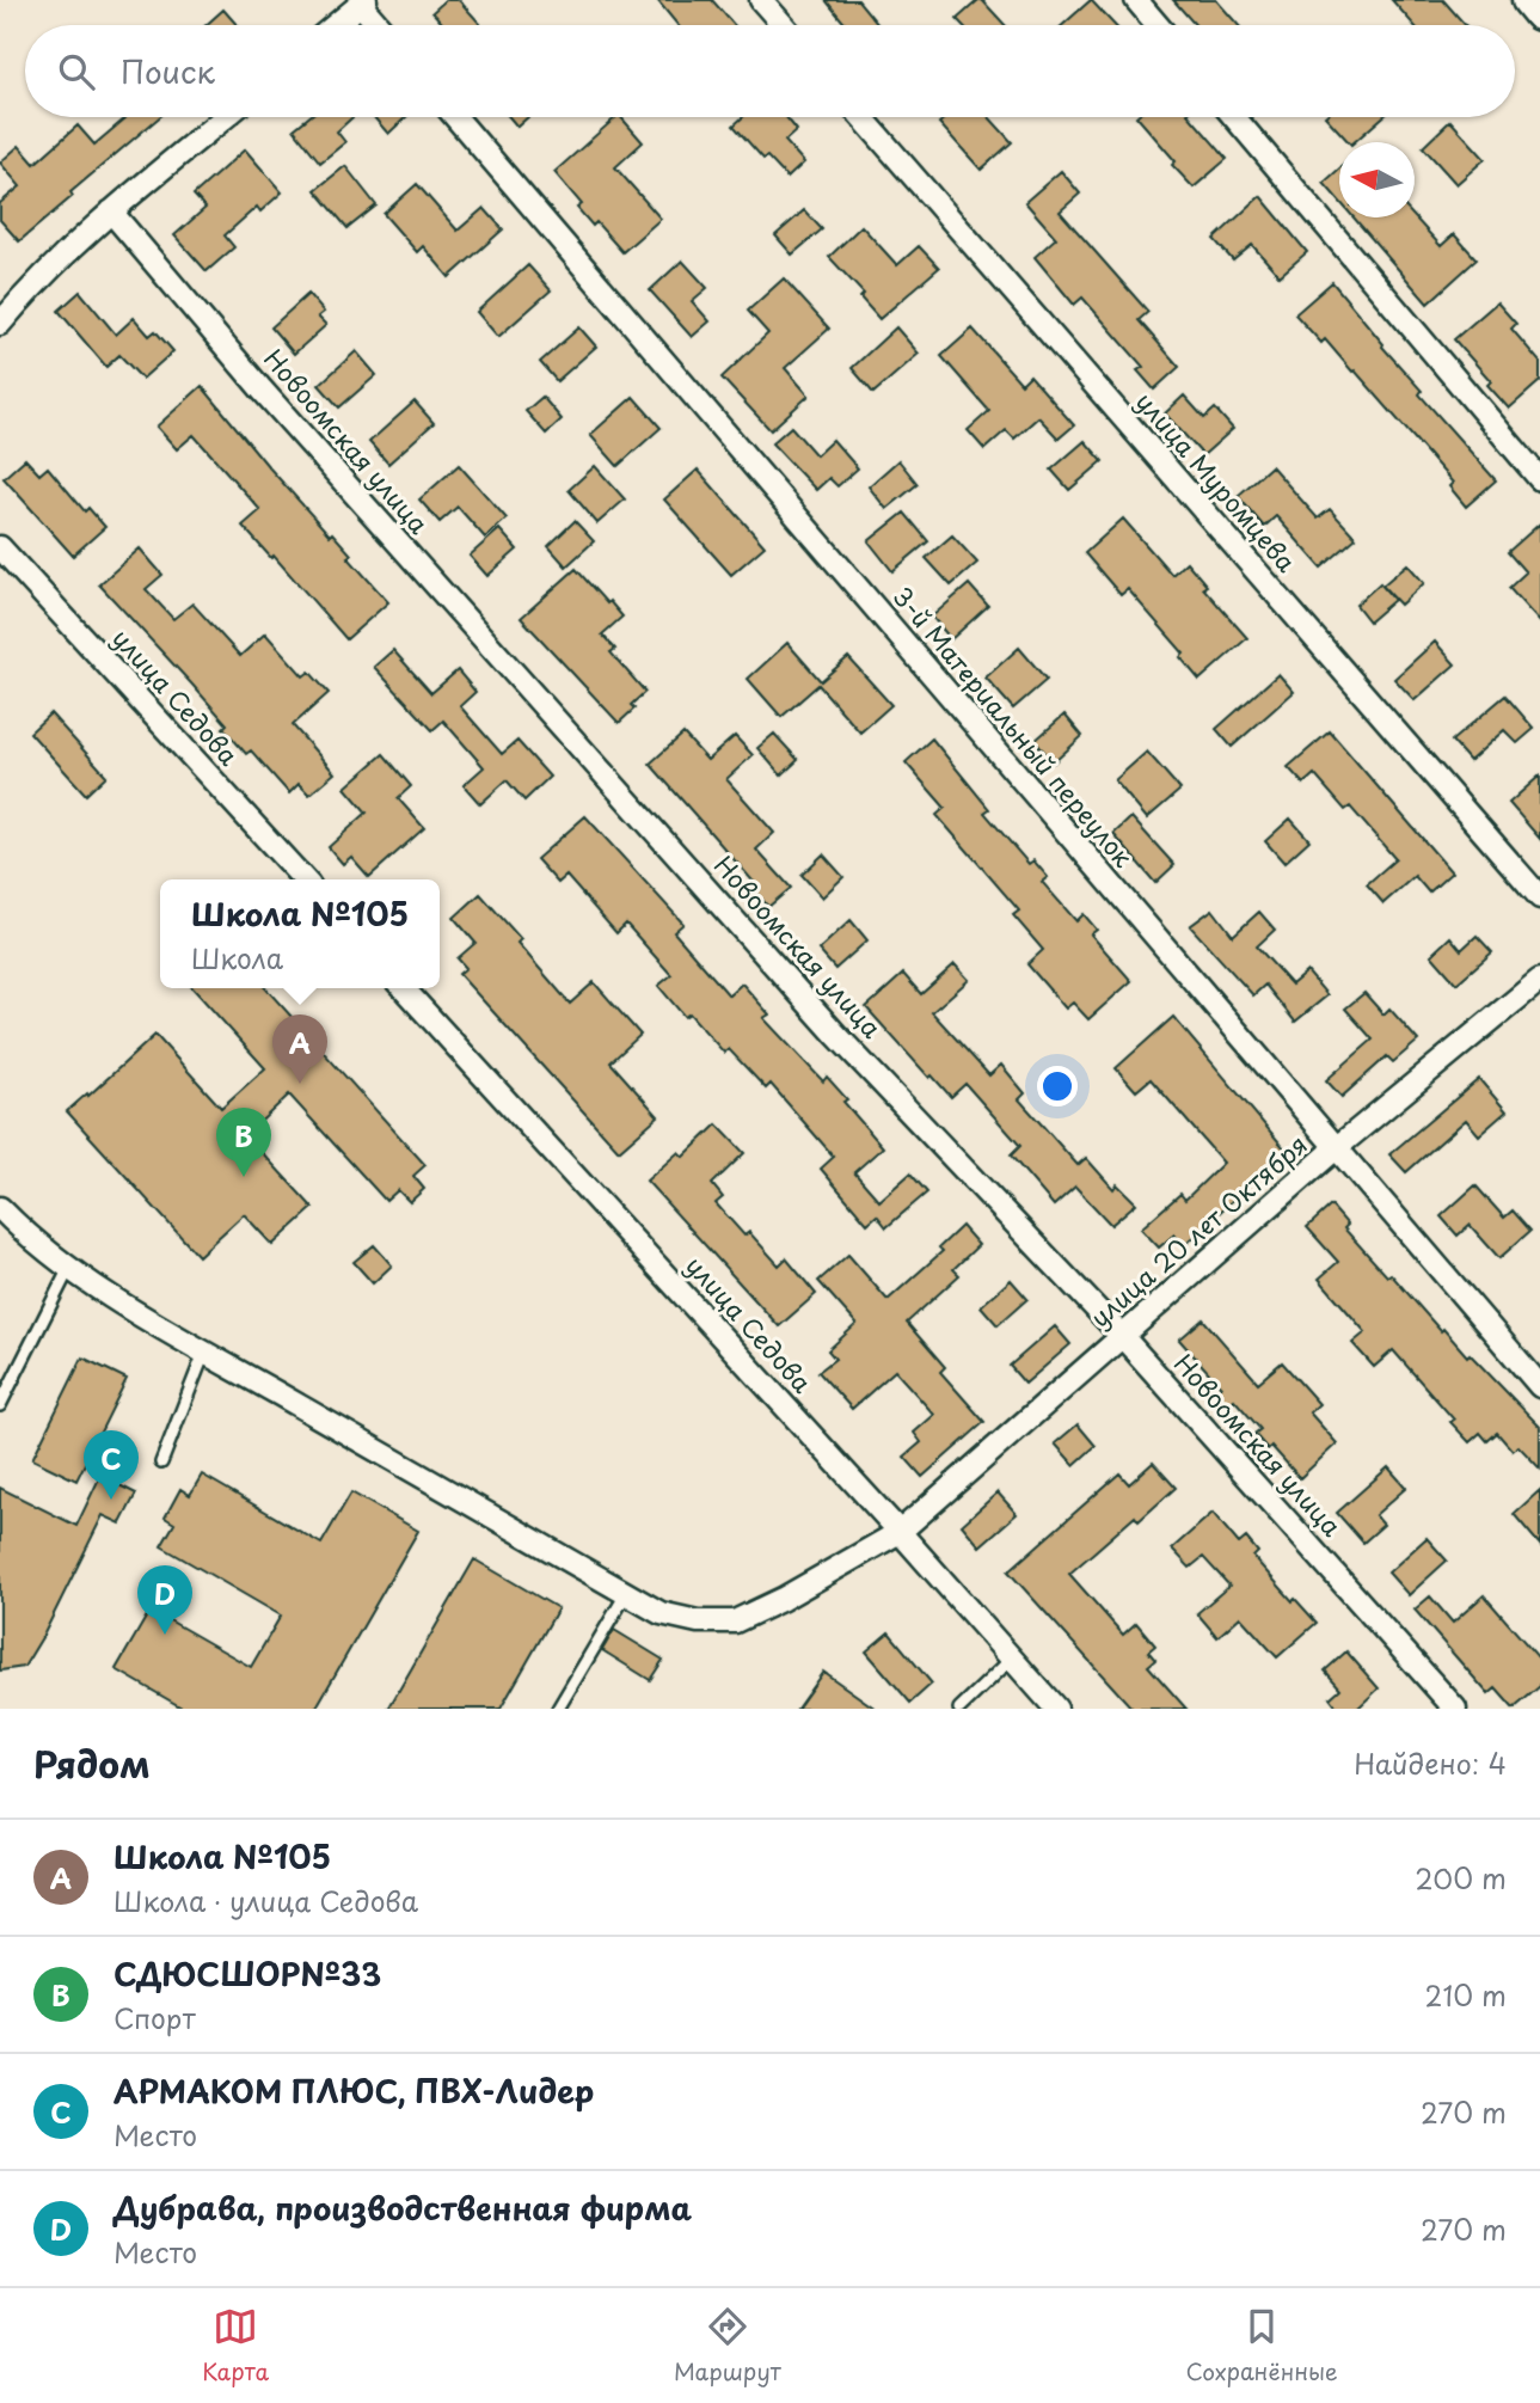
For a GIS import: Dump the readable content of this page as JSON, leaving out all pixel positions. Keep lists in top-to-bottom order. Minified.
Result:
{"streets":{"street":["Новоомская улица","улица Муромцева","улица Седова","3-й Материальный переулок","улица 20 лет Октября"]},"crossings":[["Новоомская улица","улица 20 лет Октября"],["улица Седова","улица 20 лет Октября"],["3-й Материальный переулок","улица 20 лет Октября"]],"north":"left","page":{"search":"Поиск","popup":["Школа №105","Школа"],"pins":["A","B","C","D"],"heading":["Рядом","Найдено: 4"],"list":[{"mark":"A","name":"Школа №105","note":"Школа · улица Седова","value":"200 m"},{"mark":"B","name":"СДЮСШОР№33","note":"Спорт","value":"210 m"},{"mark":"C","name":"АРМАКОМ ПЛЮС, ПВХ-Лидер","note":"Место","value":"270 m"},{"mark":"D","name":"Дубрава, производственная фирма","note":"Место","value":"270 m"}],"nav":["Карта","Маршрут","Сохранённые"]}}
